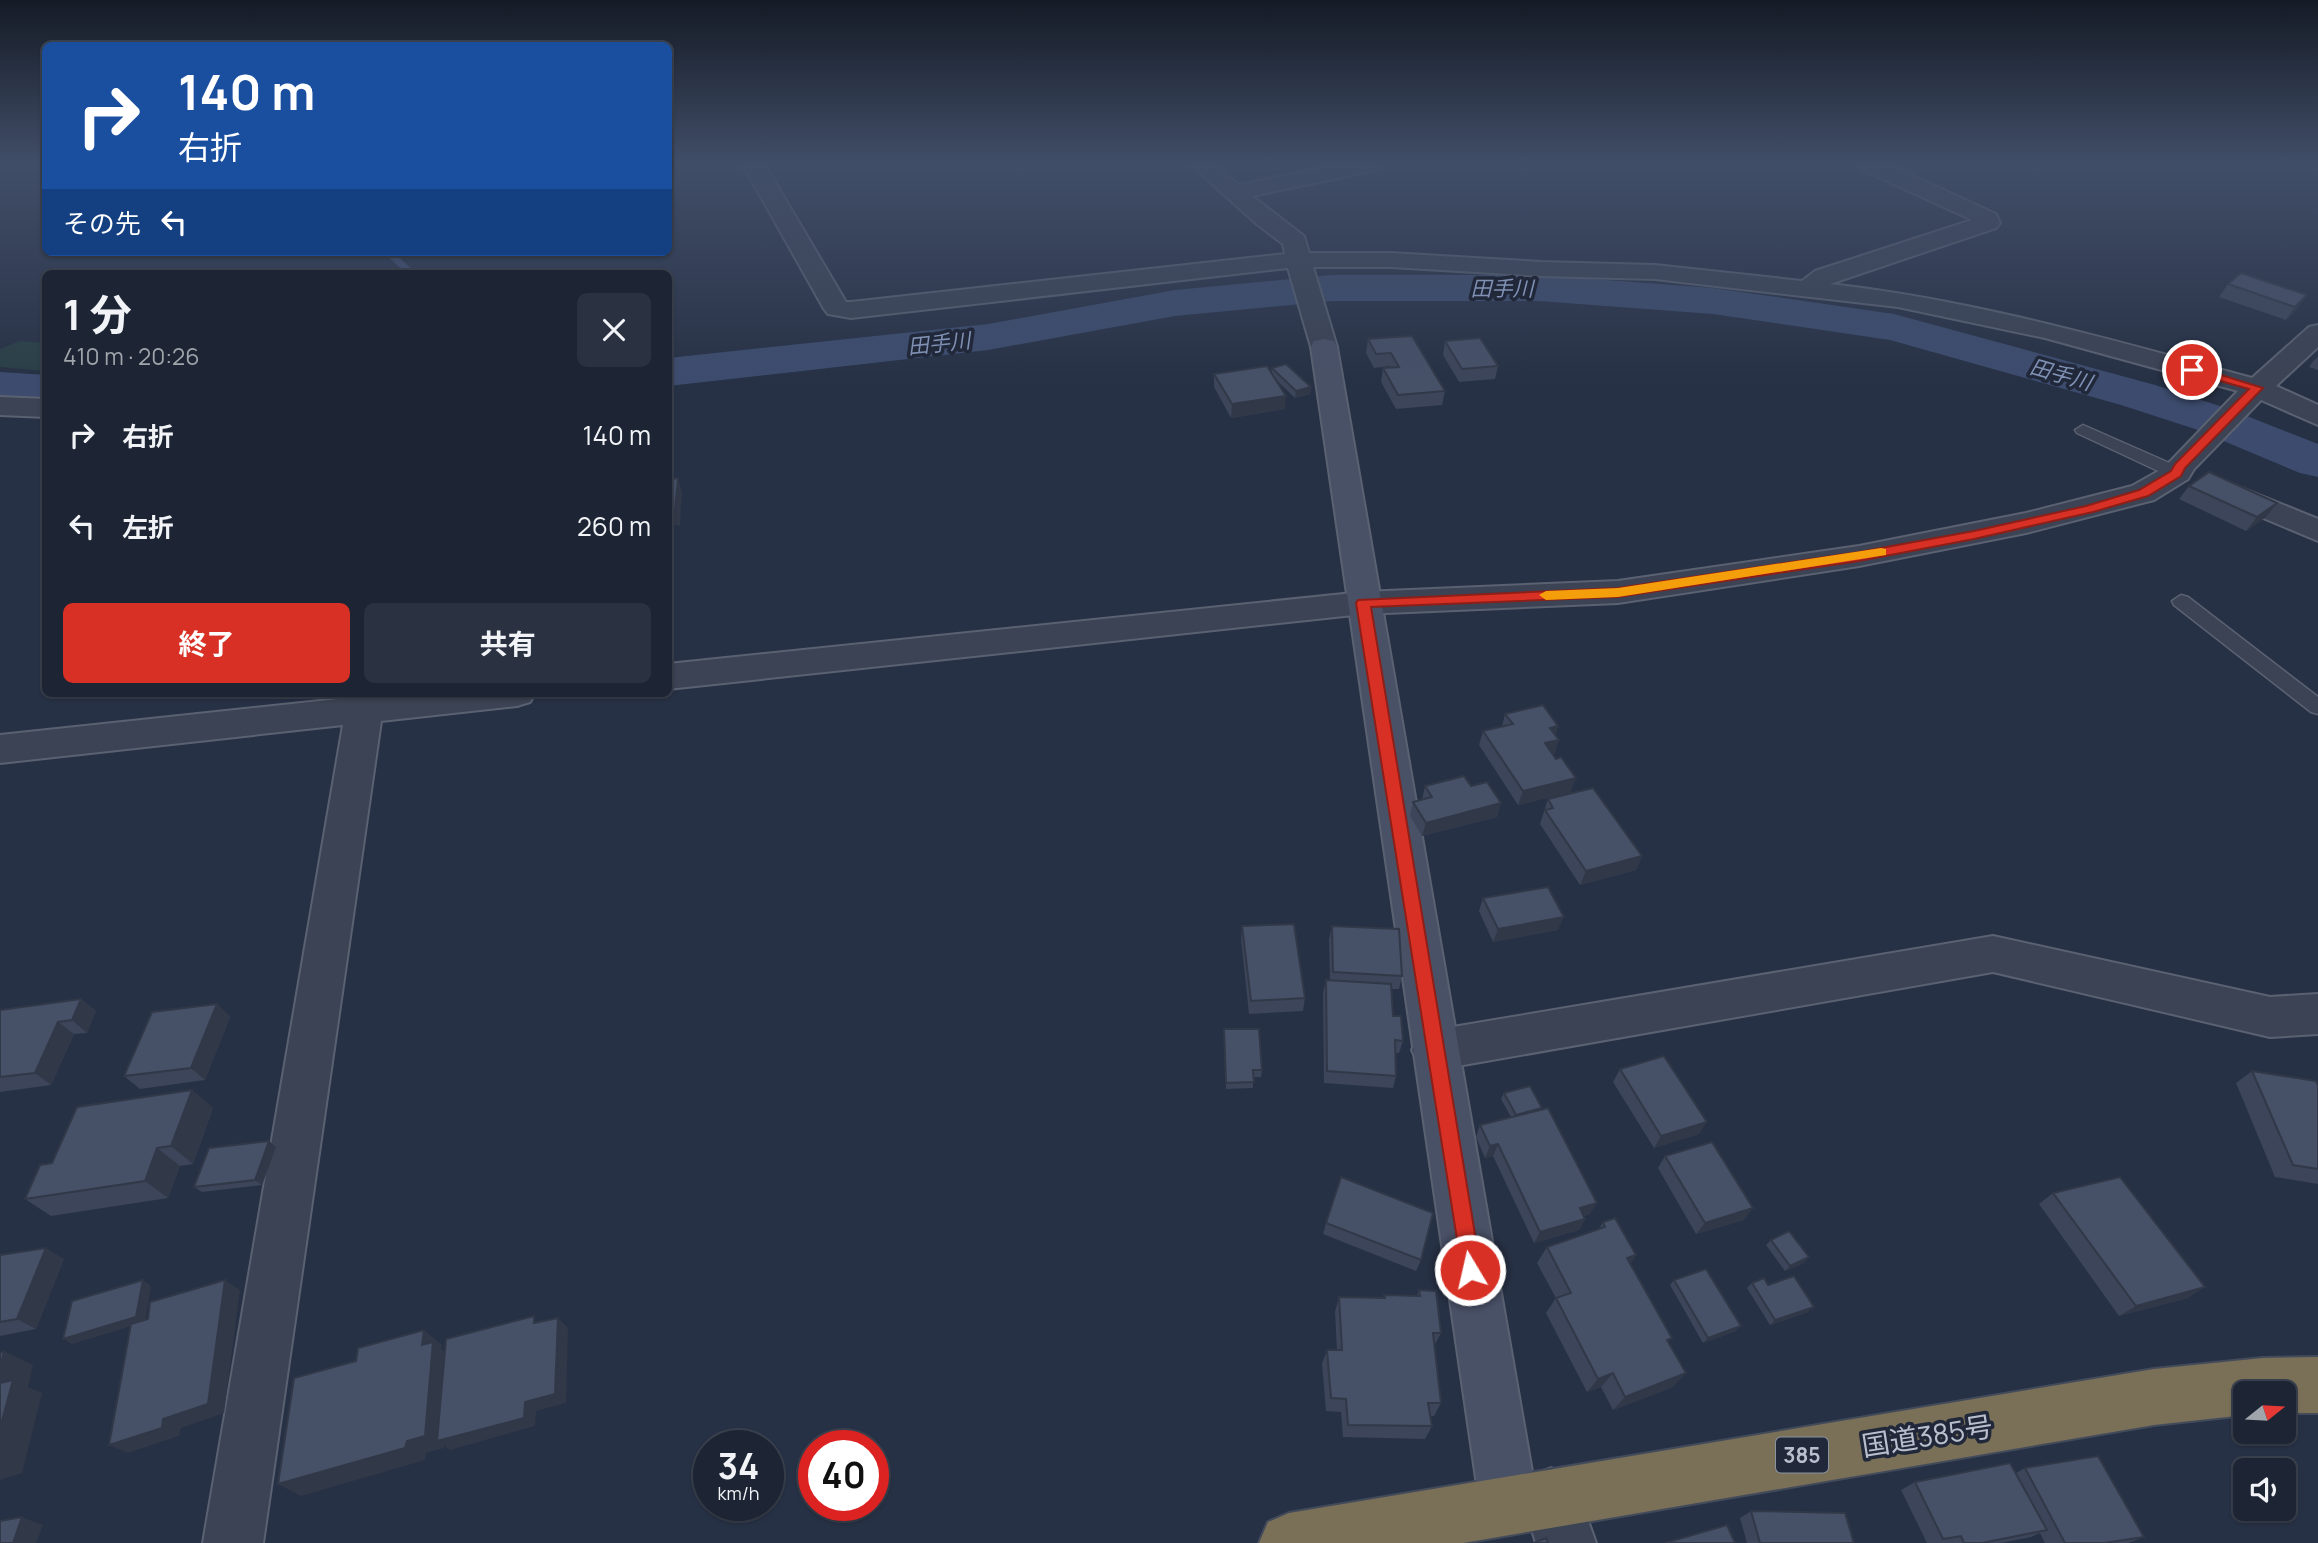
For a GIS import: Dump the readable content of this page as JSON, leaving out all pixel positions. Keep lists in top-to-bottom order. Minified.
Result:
{"streets":{"highway":["国道385号","385"]},"water":["田手川"],"north":"right","page":{"turn":["140 m","右折"],"then":"その先","heading":["1 分","410 m · 20:26"],"list":[{"name":"右折","value":"140 m"},{"name":"左折","value":"260 m"}],"buttons":["終了","共有"],"speed":"34 km/h","limit":"40"}}
